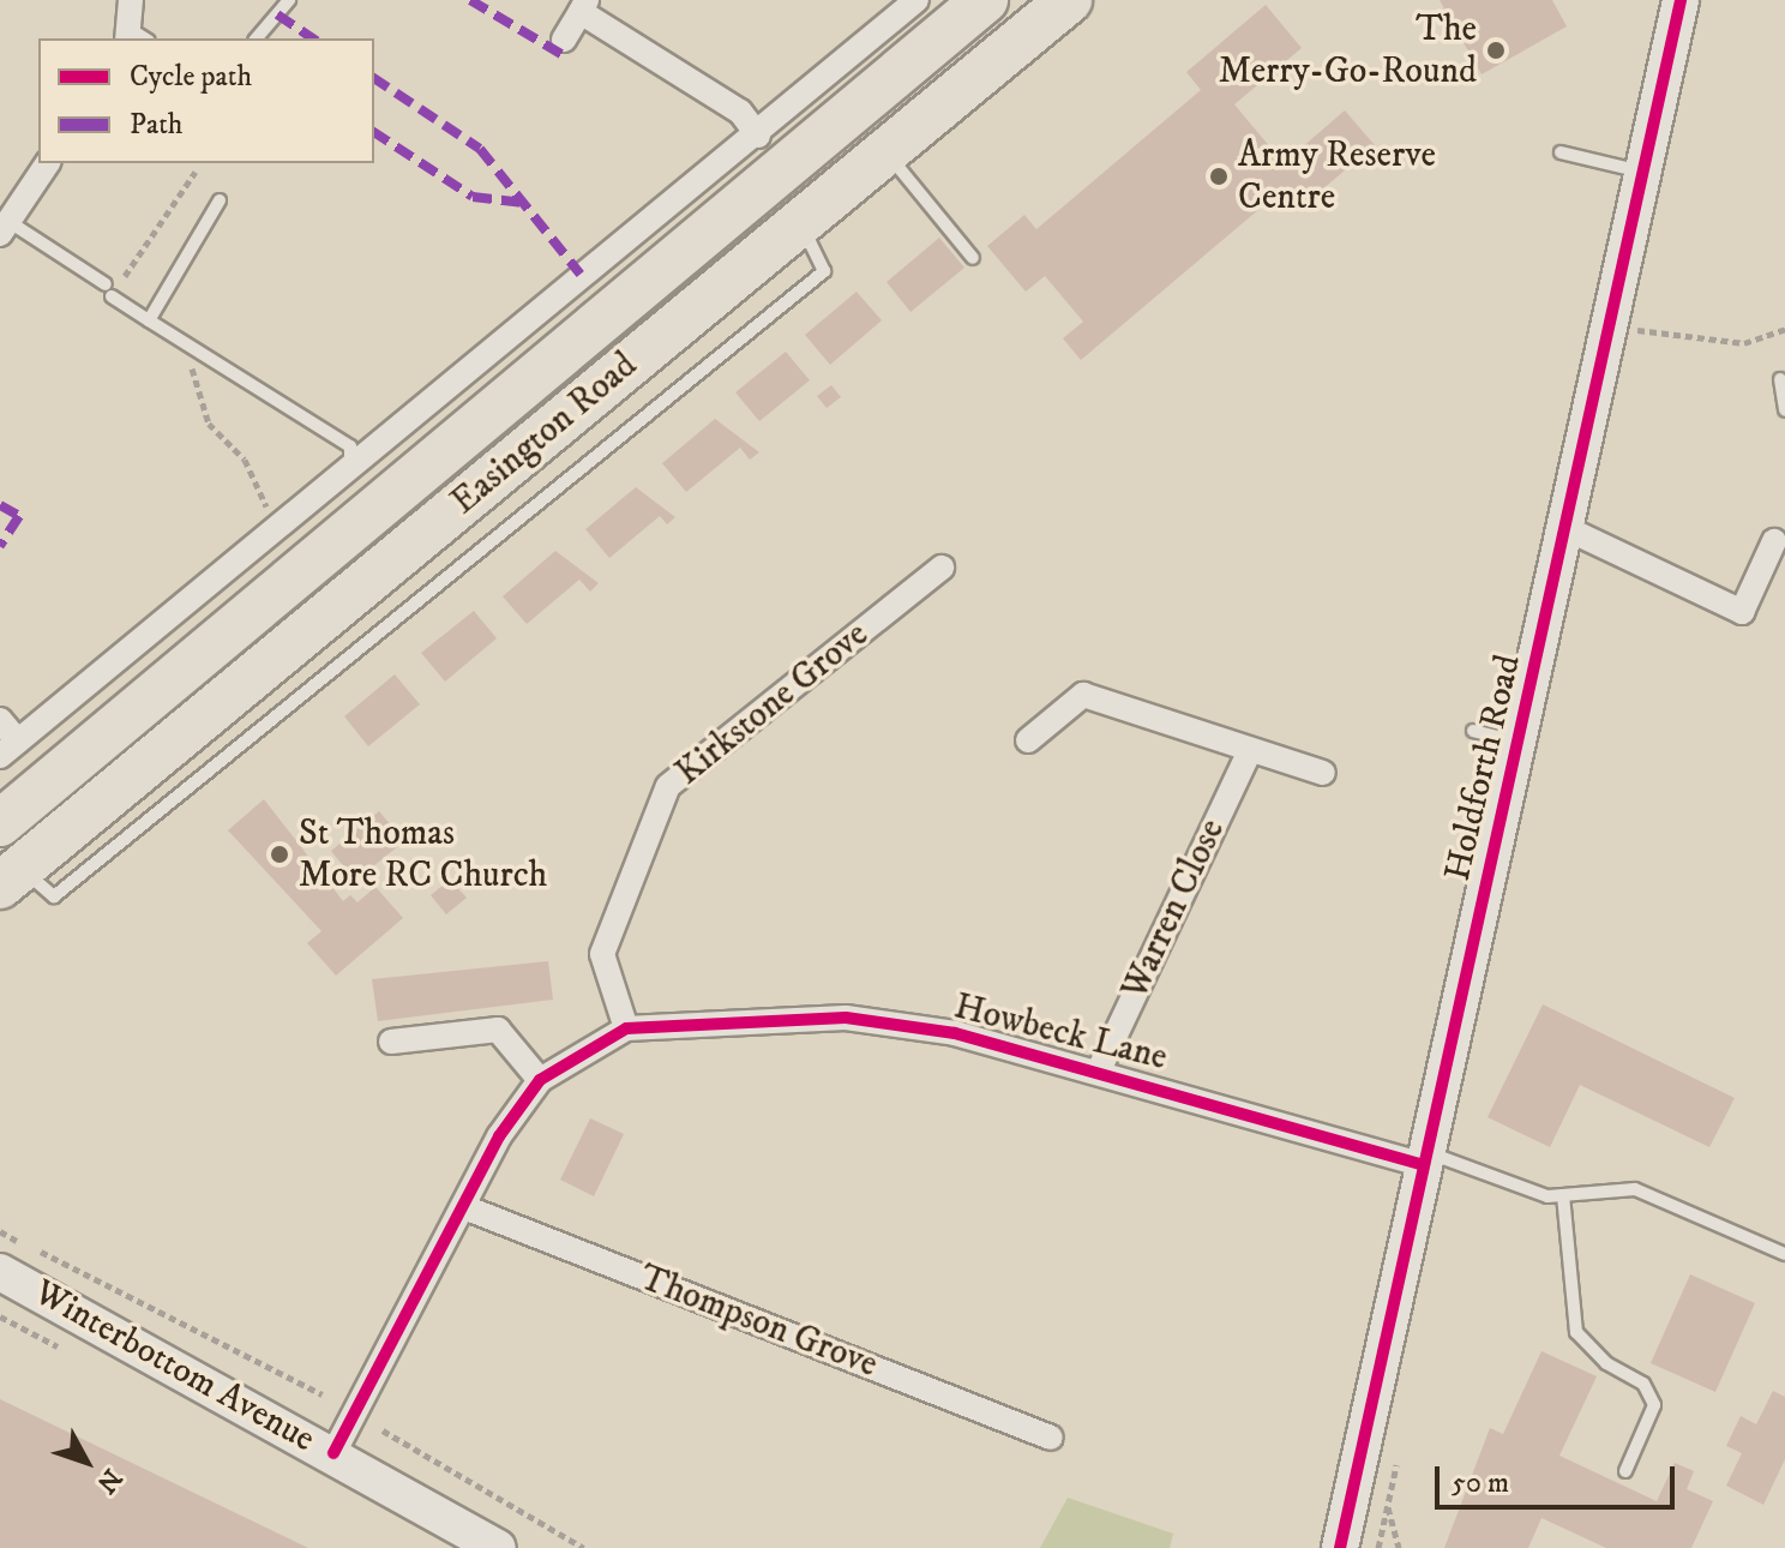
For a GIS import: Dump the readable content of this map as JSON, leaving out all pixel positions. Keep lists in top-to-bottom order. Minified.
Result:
{"streets":{"highway":["Easington Road"],"street":["Kirkstone Grove","Holdforth Road","Warren Close","Howbeck Lane","Thompson Grove","Winterbottom Avenue"]},"crossings":[["Kirkstone Grove","Howbeck Lane"],["Holdforth Road","Howbeck Lane"],["Warren Close","Howbeck Lane"],["Howbeck Lane","Thompson Grove"],["Howbeck Lane","Winterbottom Avenue"]],"places":["The Merry-Go-Round","Army Reserve Centre","St Thomas More RC Church"],"legend":["Cycle path","Path"],"scale_bar":"50 m","north":"bottom right"}
